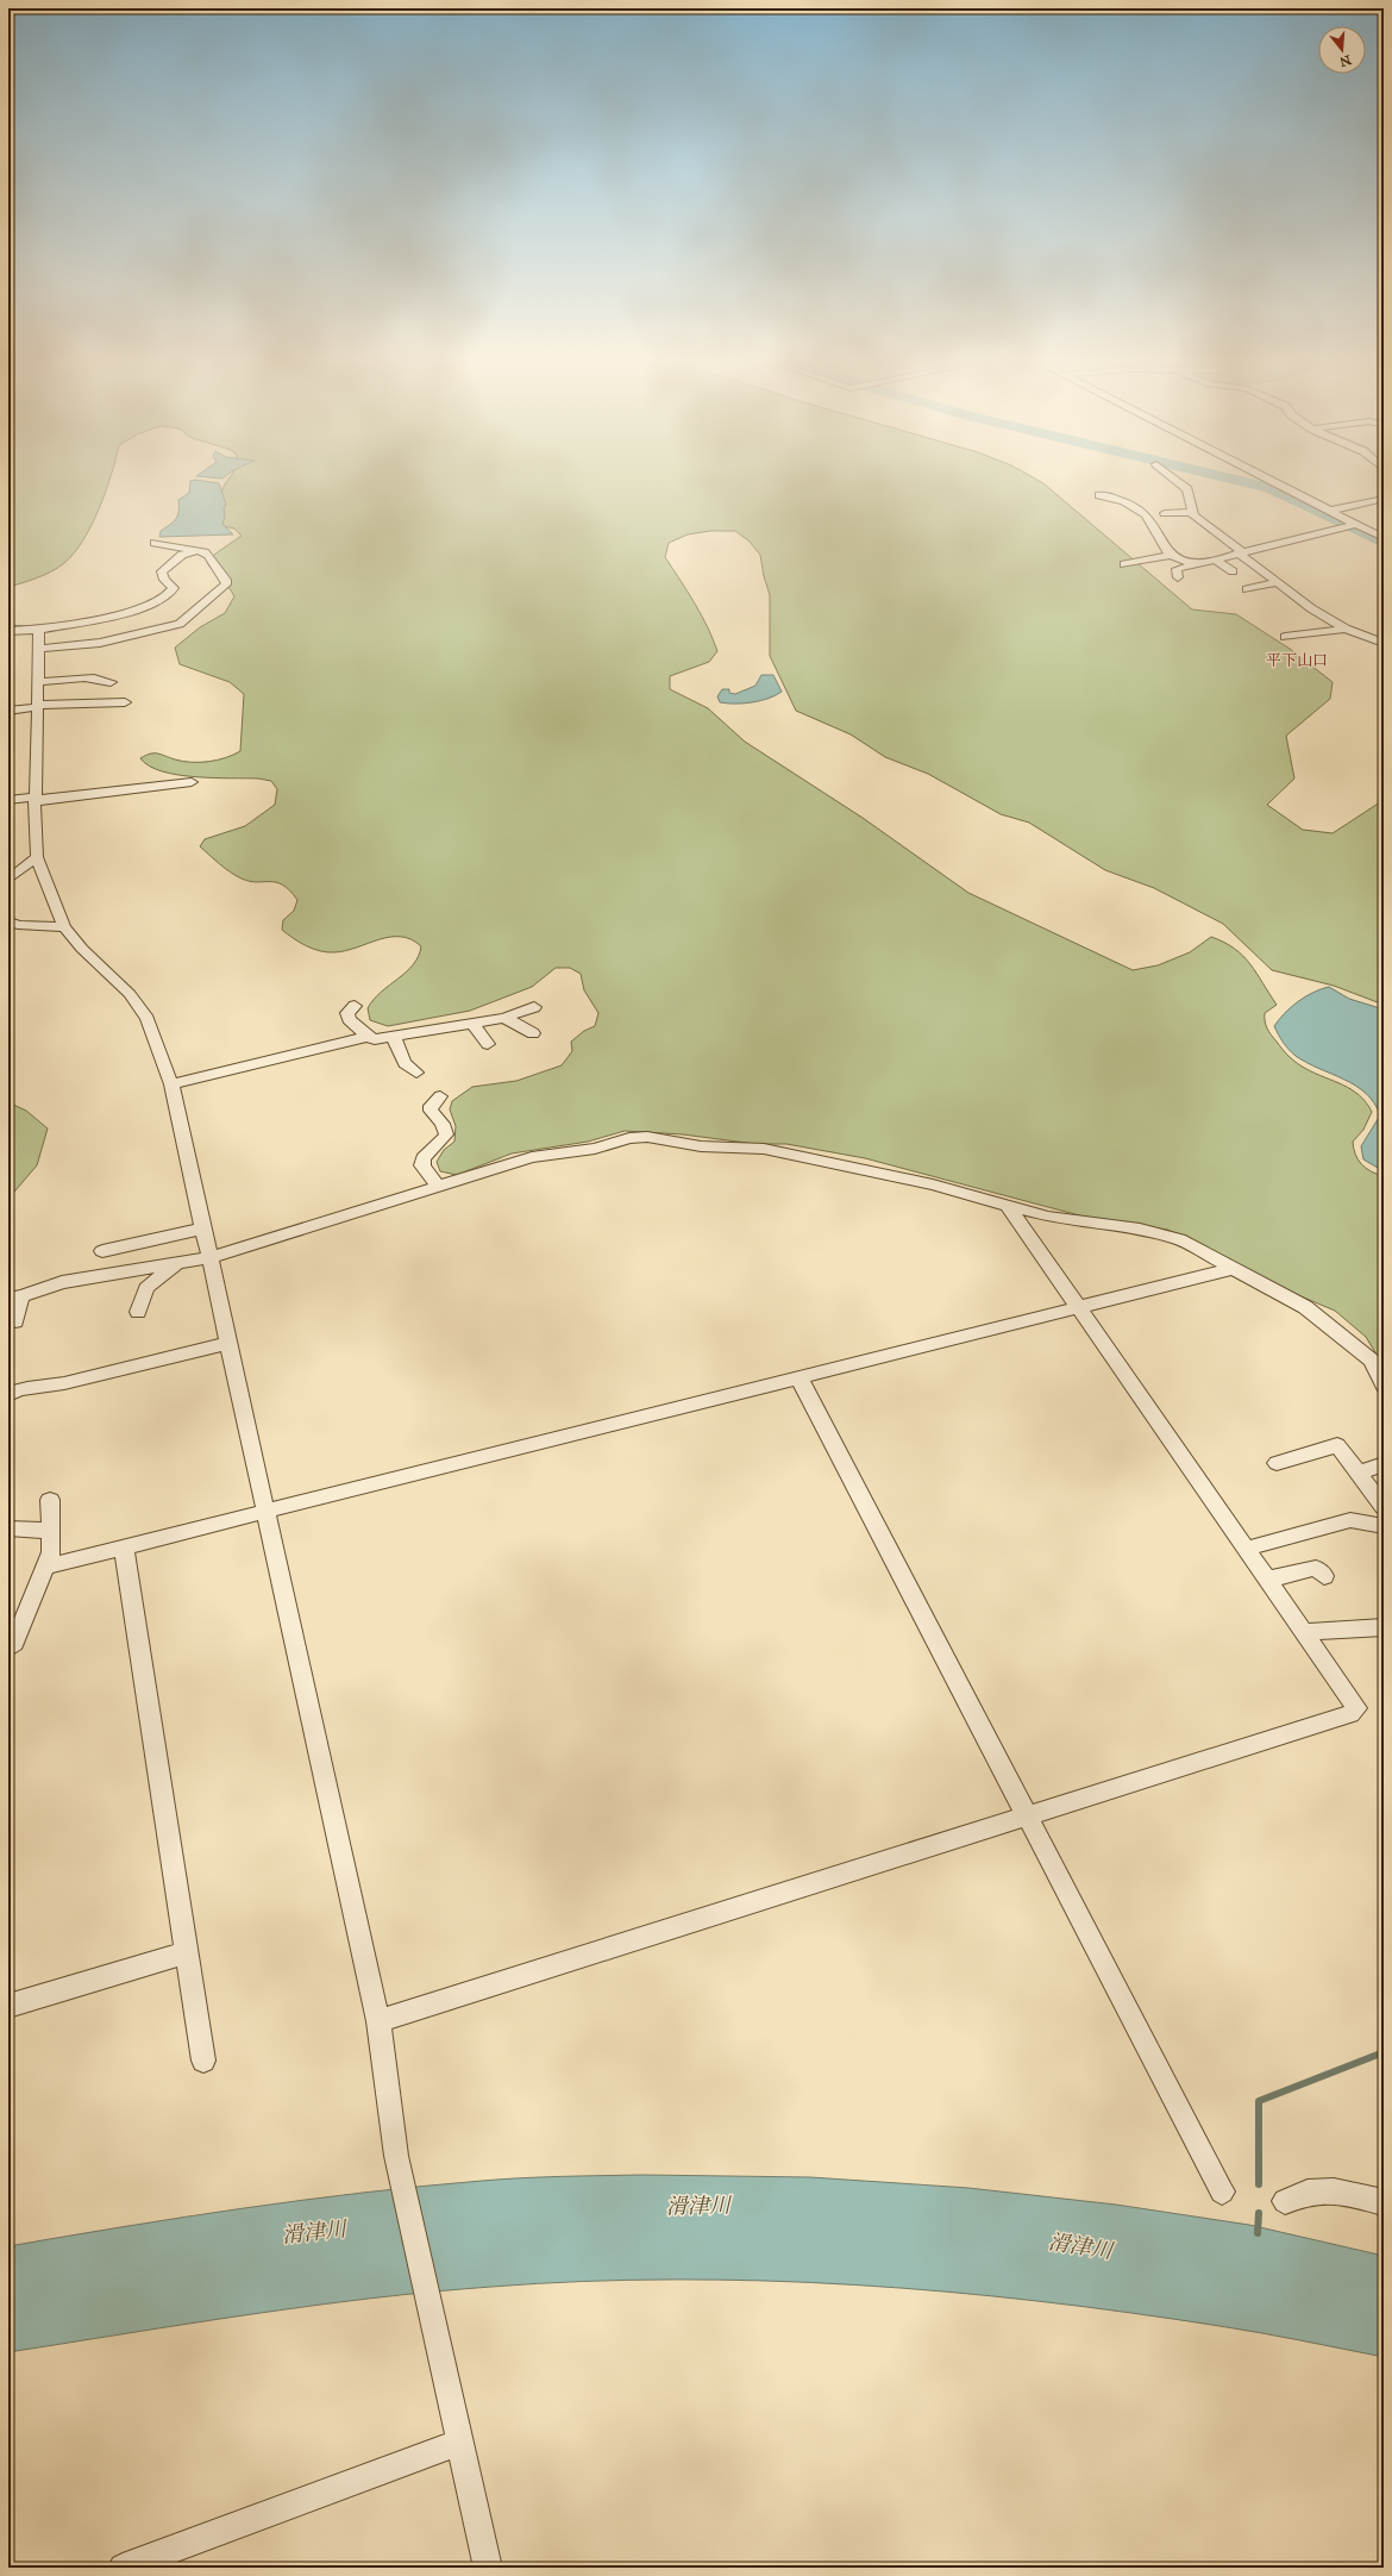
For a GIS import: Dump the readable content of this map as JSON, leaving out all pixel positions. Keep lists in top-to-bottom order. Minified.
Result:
{"districts":["平下山口"],"water":["滑津川"],"north":"bottom"}
